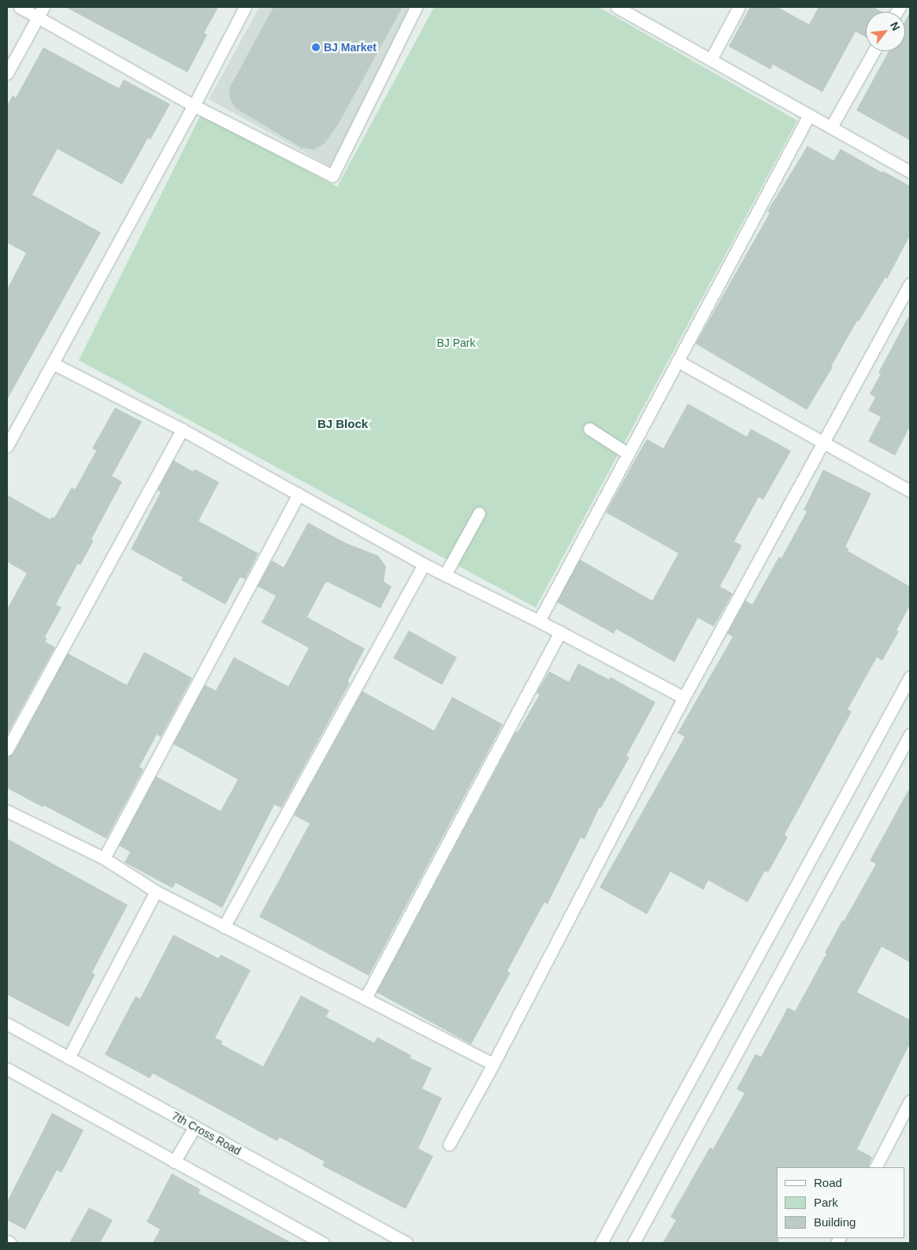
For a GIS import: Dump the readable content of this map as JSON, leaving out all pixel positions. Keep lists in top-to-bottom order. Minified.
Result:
{"streets":{"street":["7th Cross Road"]},"districts":["BJ Block"],"parks":["BJ Park"],"places":["BJ Market"],"legend":["Road","Park","Building"],"north":"top right"}
